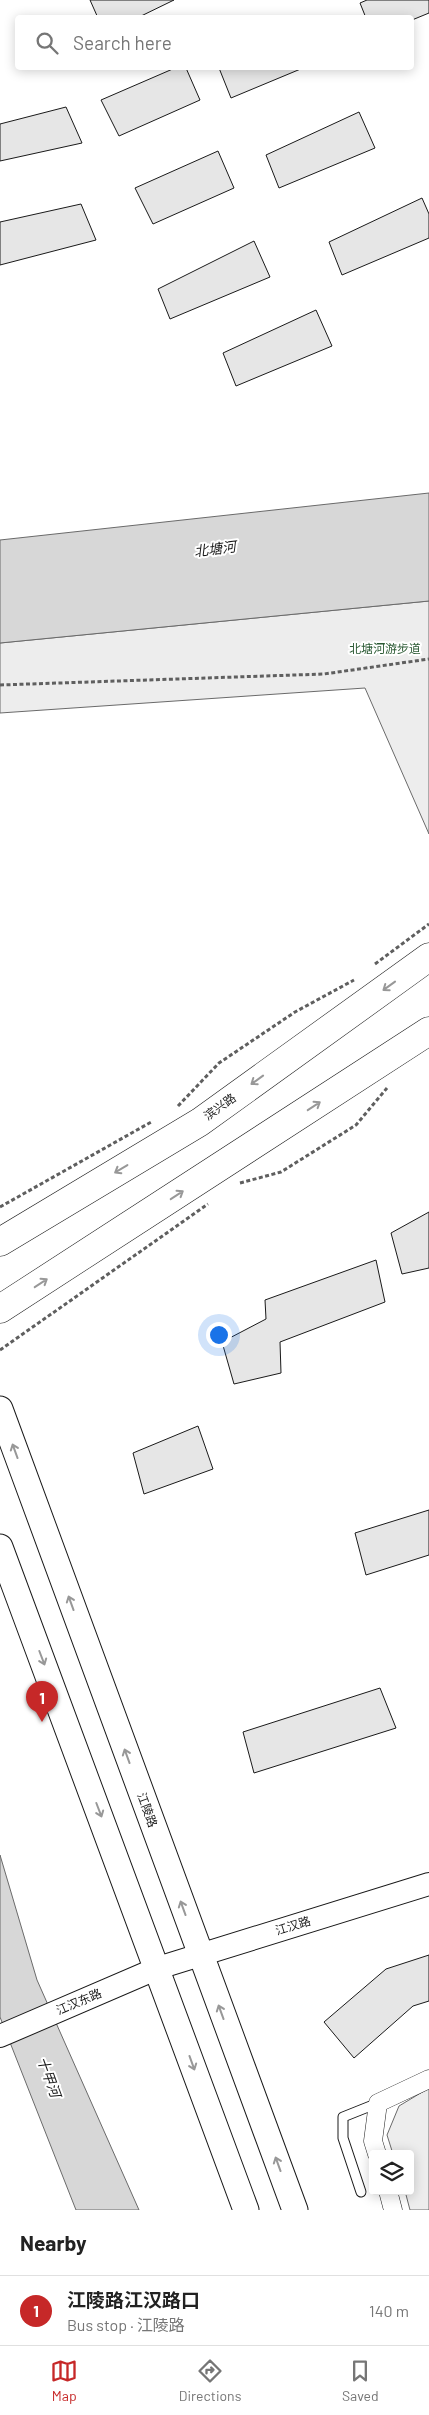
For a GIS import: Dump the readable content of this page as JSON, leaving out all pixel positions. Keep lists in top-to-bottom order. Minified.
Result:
{"streets":{"main road":["滨兴路","江陵路"],"street":["江汉路","江汉东路"]},"crossings":[["江陵路","江汉路"],["江汉路","江汉东路"]],"water":["北塘河","十甲河"],"parks":["北塘河游步道"],"page":{"search":"Search here","pins":"1","heading":"Nearby","list":[{"mark":"1","name":"江陵路江汉路口","note":"Bus stop · 江陵路","value":"140 m"}],"nav":["Map","Directions","Saved"]}}
